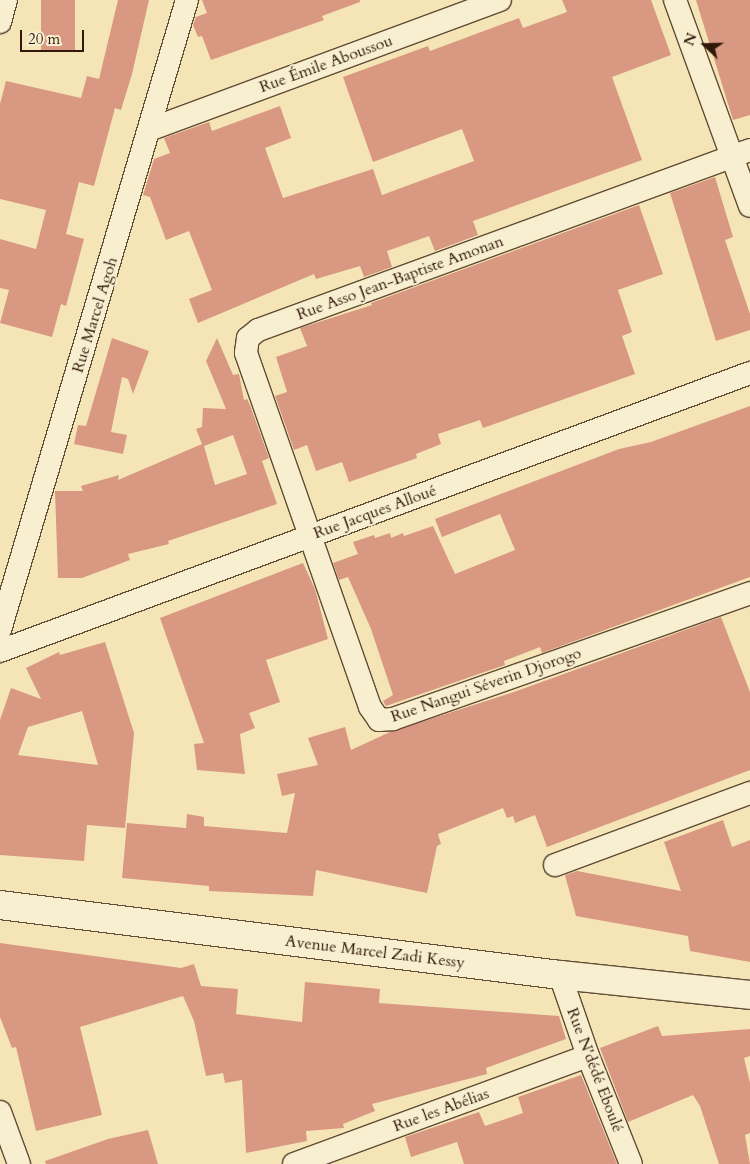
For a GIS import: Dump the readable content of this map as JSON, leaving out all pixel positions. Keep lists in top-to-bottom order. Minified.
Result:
{"streets":{"street":["Rue Émile Aboussou","Rue Asso Jean-Baptiste Amonan","Rue Marcel Agoh","Rue Jacques Alloué","Rue Nangui Séverin Djorogo","Avenue Marcel Zadi Kessy","Rue N'dédé Eboulé","Rue les Abélias"]},"crossings":[["Rue Émile Aboussou","Rue Marcel Agoh"],["Rue Asso Jean-Baptiste Amonan","Rue Jacques Alloué"],["Rue Asso Jean-Baptiste Amonan","Rue Nangui Séverin Djorogo"],["Rue Jacques Alloué","Rue Nangui Séverin Djorogo"],["Avenue Marcel Zadi Kessy","Rue N'dédé Eboulé"],["Rue N'dédé Eboulé","Rue les Abélias"]],"scale_bar":"20 m","north":"left"}
